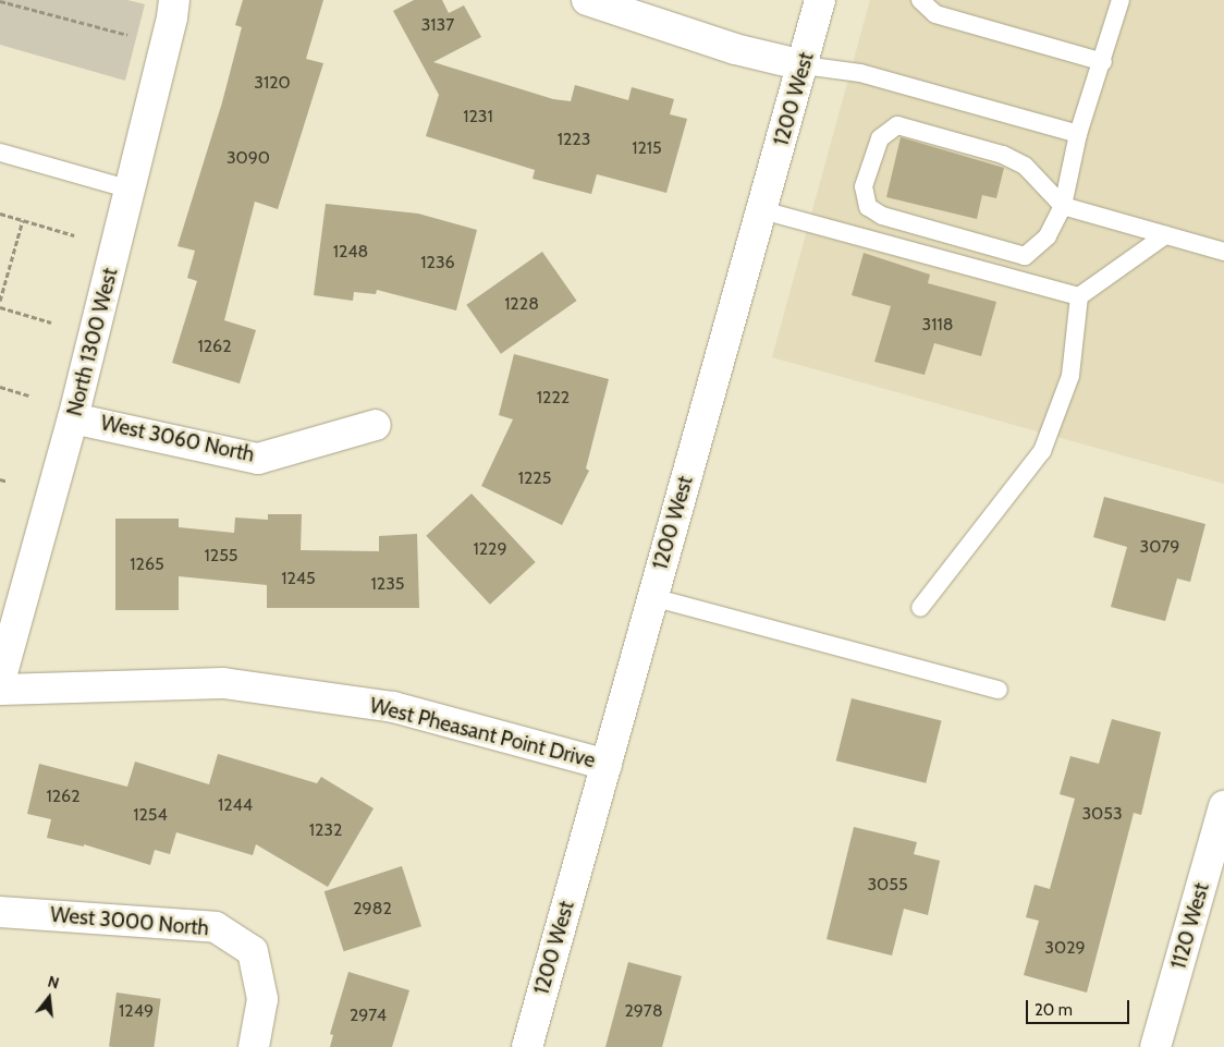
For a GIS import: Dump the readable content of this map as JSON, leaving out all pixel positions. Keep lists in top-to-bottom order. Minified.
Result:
{"streets":{"street":["1200 West","North 1300 West","West 3060 North","West Pheasant Point Drive","West 3000 North","1120 West"]},"crossings":[["1200 West","West Pheasant Point Drive"],["North 1300 West","West 3060 North"]],"house_numbers":["3137","3120","1231","1223","1215","3090","1248","1236","1228","3118","1262","1222","1225","3079","1229","1255","1265","1245","1235","1262","1244","3053","1254","1232","3055","2982","3029","1249","2978","2974"],"scale_bar":"20 m","north":"top"}
